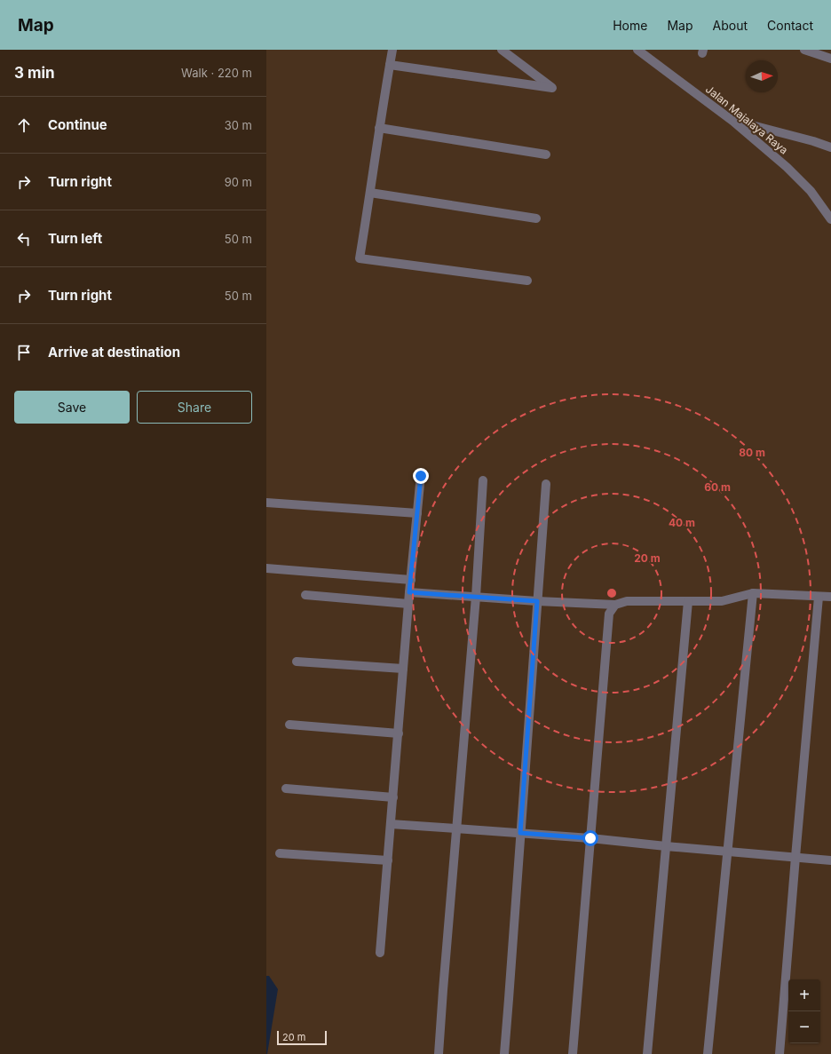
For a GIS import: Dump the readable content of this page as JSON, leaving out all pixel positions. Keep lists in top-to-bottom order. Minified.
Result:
{"streets":{"street":["Jalan Majalaya Raya"]},"scale_bar":"20 m","north":"right","page":{"header":"Map","nav":["Home","Map","About","Contact"],"heading":["3 min","Walk · 220 m"],"list":[["Continue","30 m"],["Turn right","90 m"],["Turn left","50 m"],["Turn right","50 m"],"Arrive at destination"],"buttons":["Save","Share"],"map_buttons":["+","−"],"scale":"20 m"},"rings":["80 m","60 m","40 m","20 m"]}
